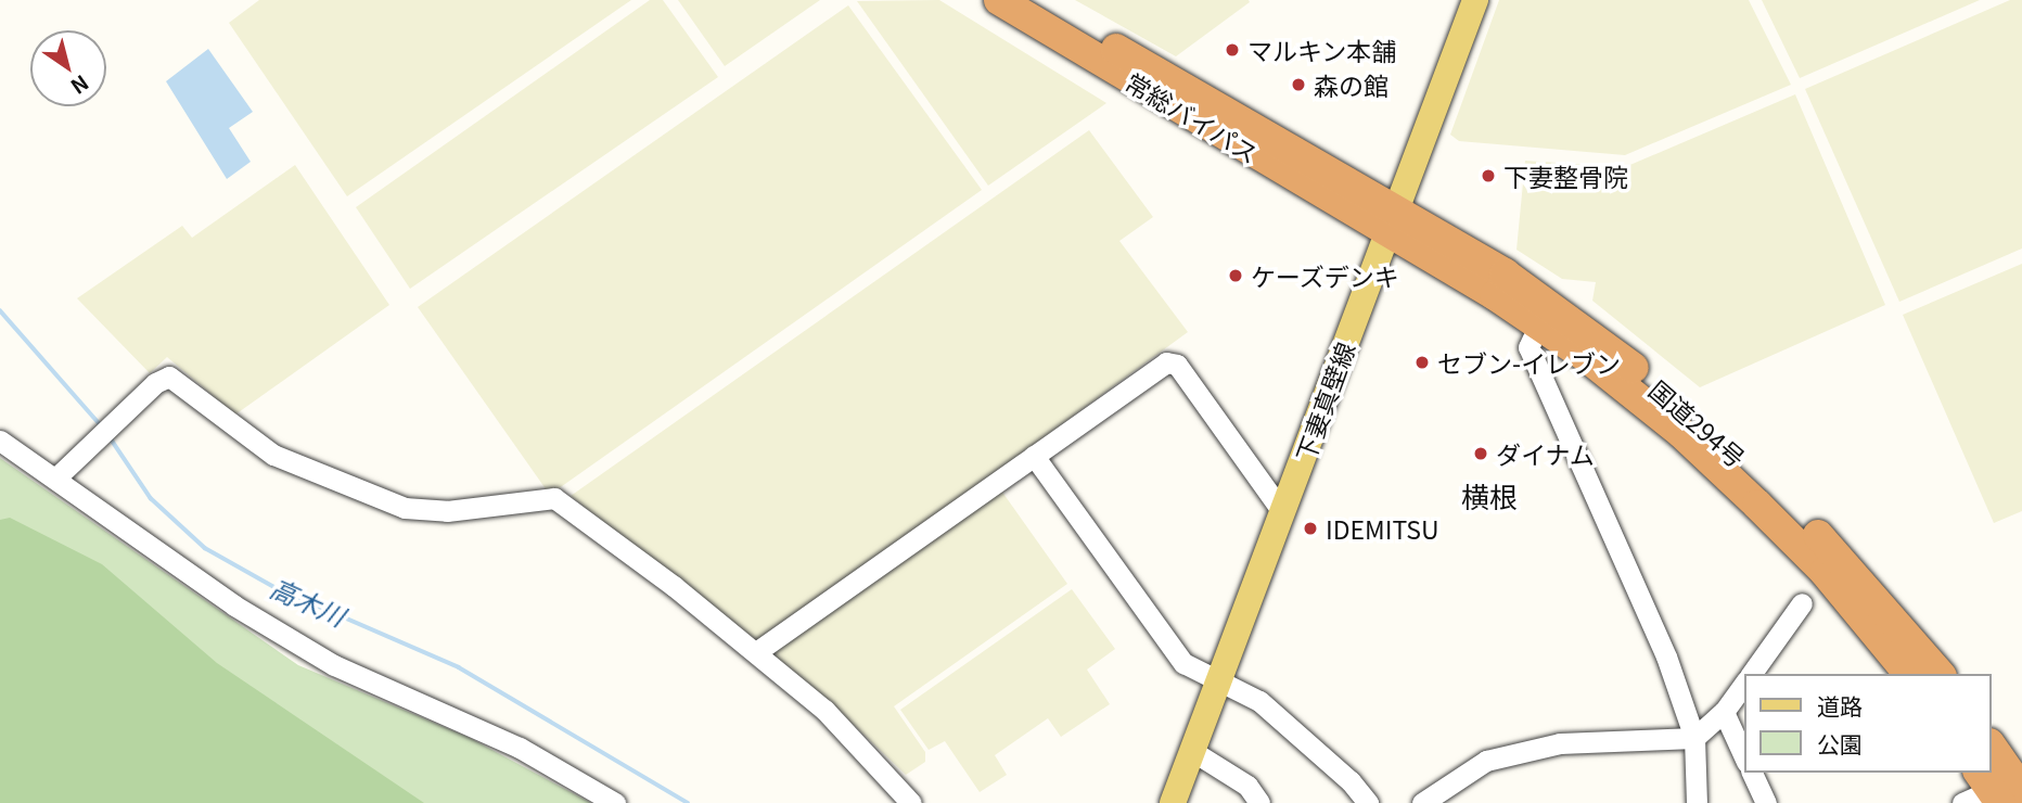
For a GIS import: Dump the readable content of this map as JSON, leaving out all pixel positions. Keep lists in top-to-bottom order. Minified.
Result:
{"streets":{"highway":["常総バイパス","国道294号"],"main road":["下妻真壁線"]},"crossings":[["常総バイパス","下妻真壁線"],["常総バイパス","国道294号"],["下妻真壁線","国道294号"]],"districts":["横根"],"water":["高木川"],"places":["マルキン本舗","森の館","下妻整骨院","ケーズデンキ","セブン-イレブン","ダイナム","IDEMITSU"],"legend":["道路","公園"],"north":"bottom right"}
